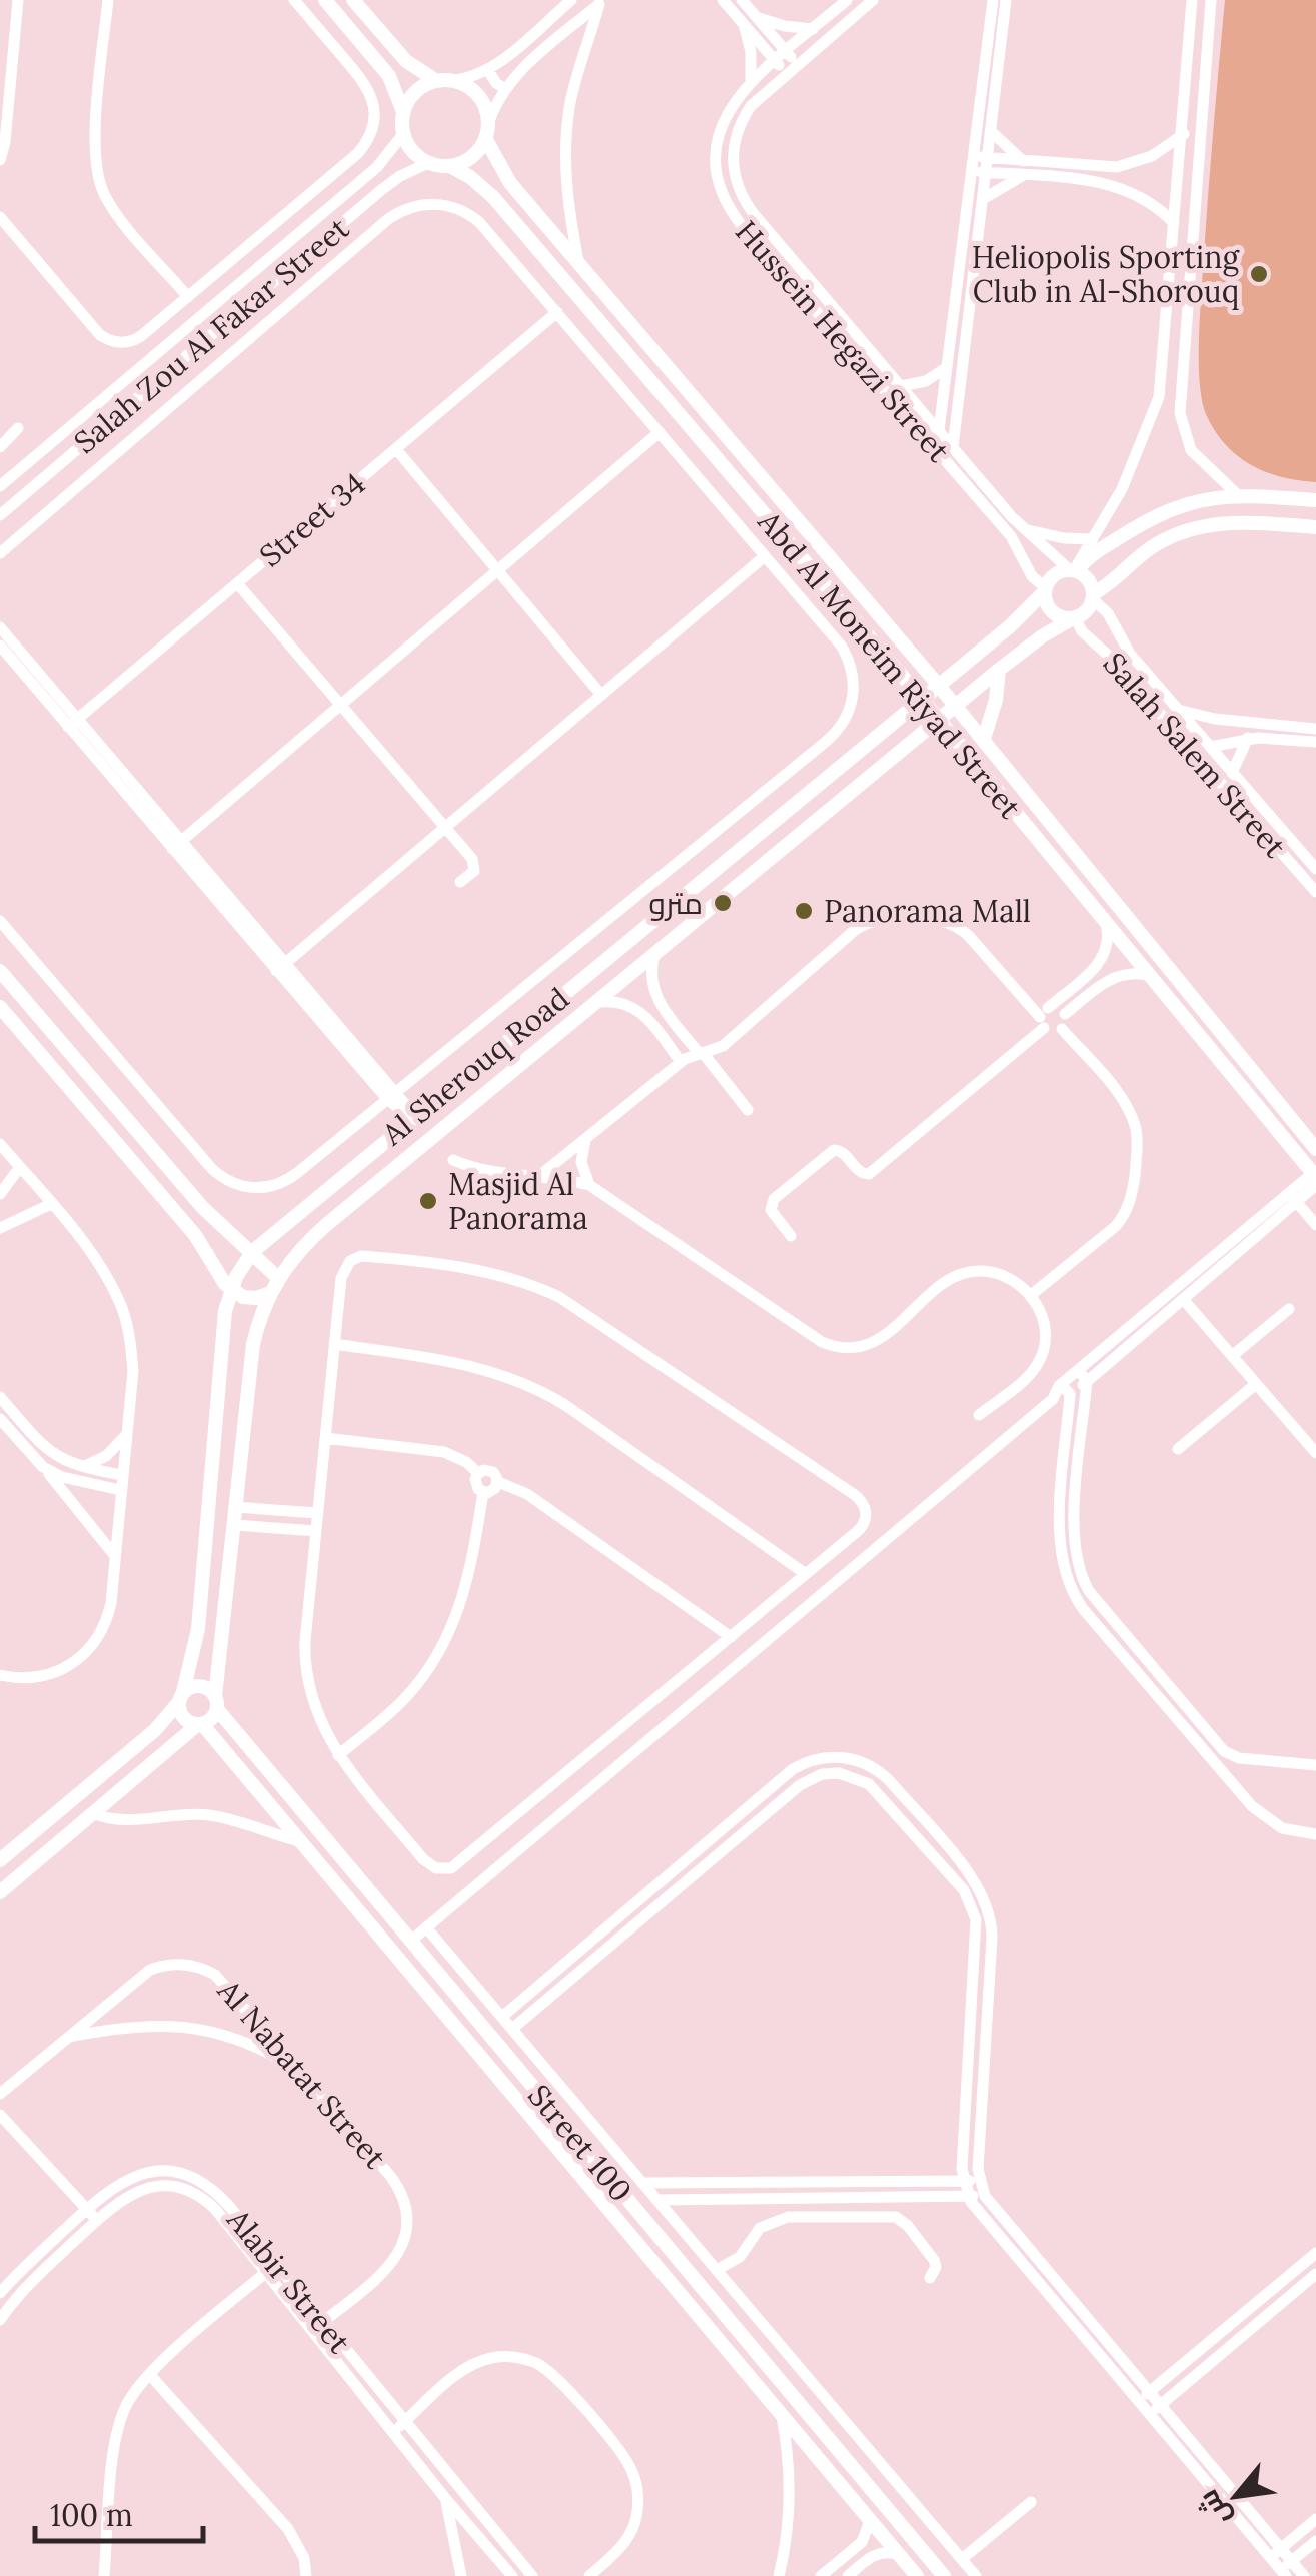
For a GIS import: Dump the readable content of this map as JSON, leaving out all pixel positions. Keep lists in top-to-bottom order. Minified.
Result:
{"streets":{"street":["Salah Zou Al Fakar Street","Hussein Hegazi Street","Street 34","Abd Al Moneim Riyad Street","Salah Salem Street","Al Sherouq Road","Al Nabatat Street","Street 100","Alabir Street"]},"crossings":[["Salah Zou Al Fakar Street","Abd Al Moneim Riyad Street"],["Hussein Hegazi Street","Salah Salem Street"],["Hussein Hegazi Street","Al Sherouq Road"],["Abd Al Moneim Riyad Street","Al Sherouq Road"],["Salah Salem Street","Al Sherouq Road"],["Al Sherouq Road","Street 100"],["Al Nabatat Street","Alabir Street"]],"places":["Heliopolis Sporting Club in Al-Shorouq","مترو","Panorama Mall","Masjid Al Panorama"],"scale_bar":"100 m","north":"bottom left"}
